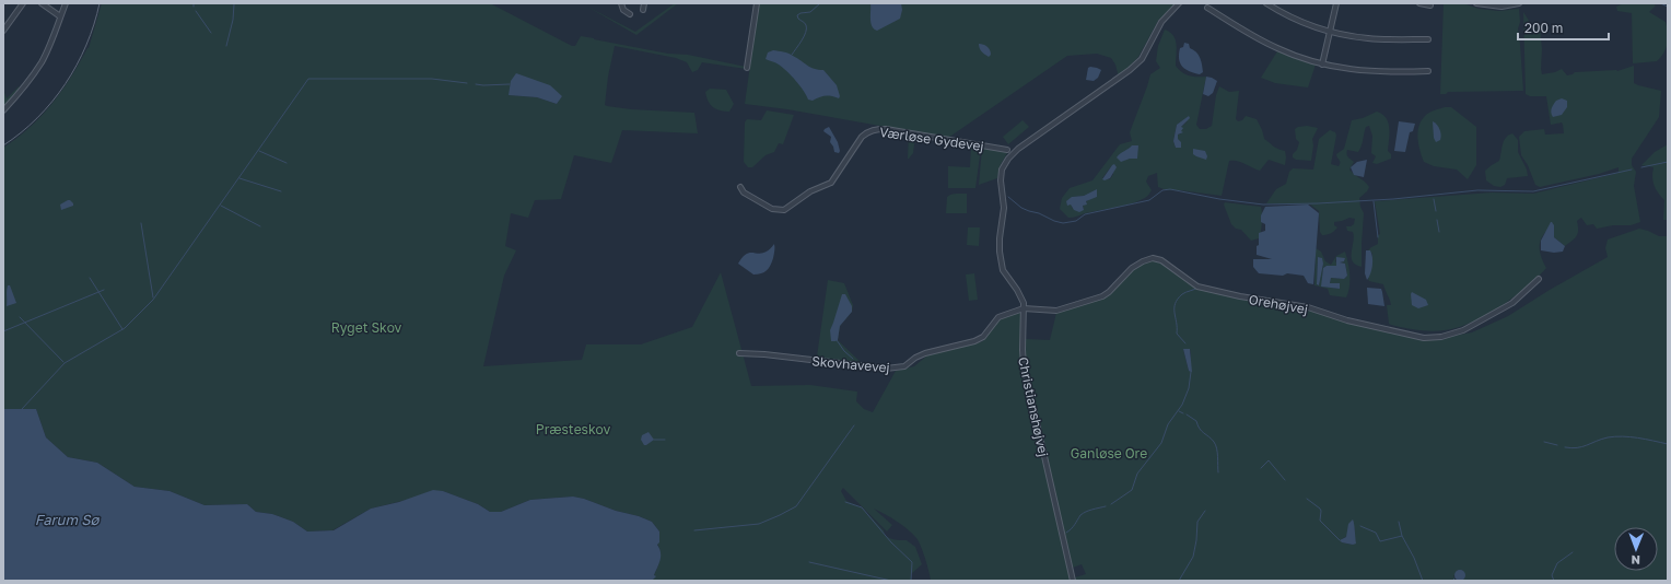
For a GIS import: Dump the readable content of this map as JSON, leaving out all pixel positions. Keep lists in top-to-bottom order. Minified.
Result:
{"streets":{"street":["Værløse Gydevej","Orehøjvej","Skovhavevej","Christianshøjvej"]},"crossings":[["Orehøjvej","Skovhavevej"],["Orehøjvej","Christianshøjvej"],["Skovhavevej","Christianshøjvej"]],"water":["Farum Sø"],"parks":["Ryget Skov","Præsteskov","Ganløse Ore"],"scale_bar":"200 m","north":"bottom"}
